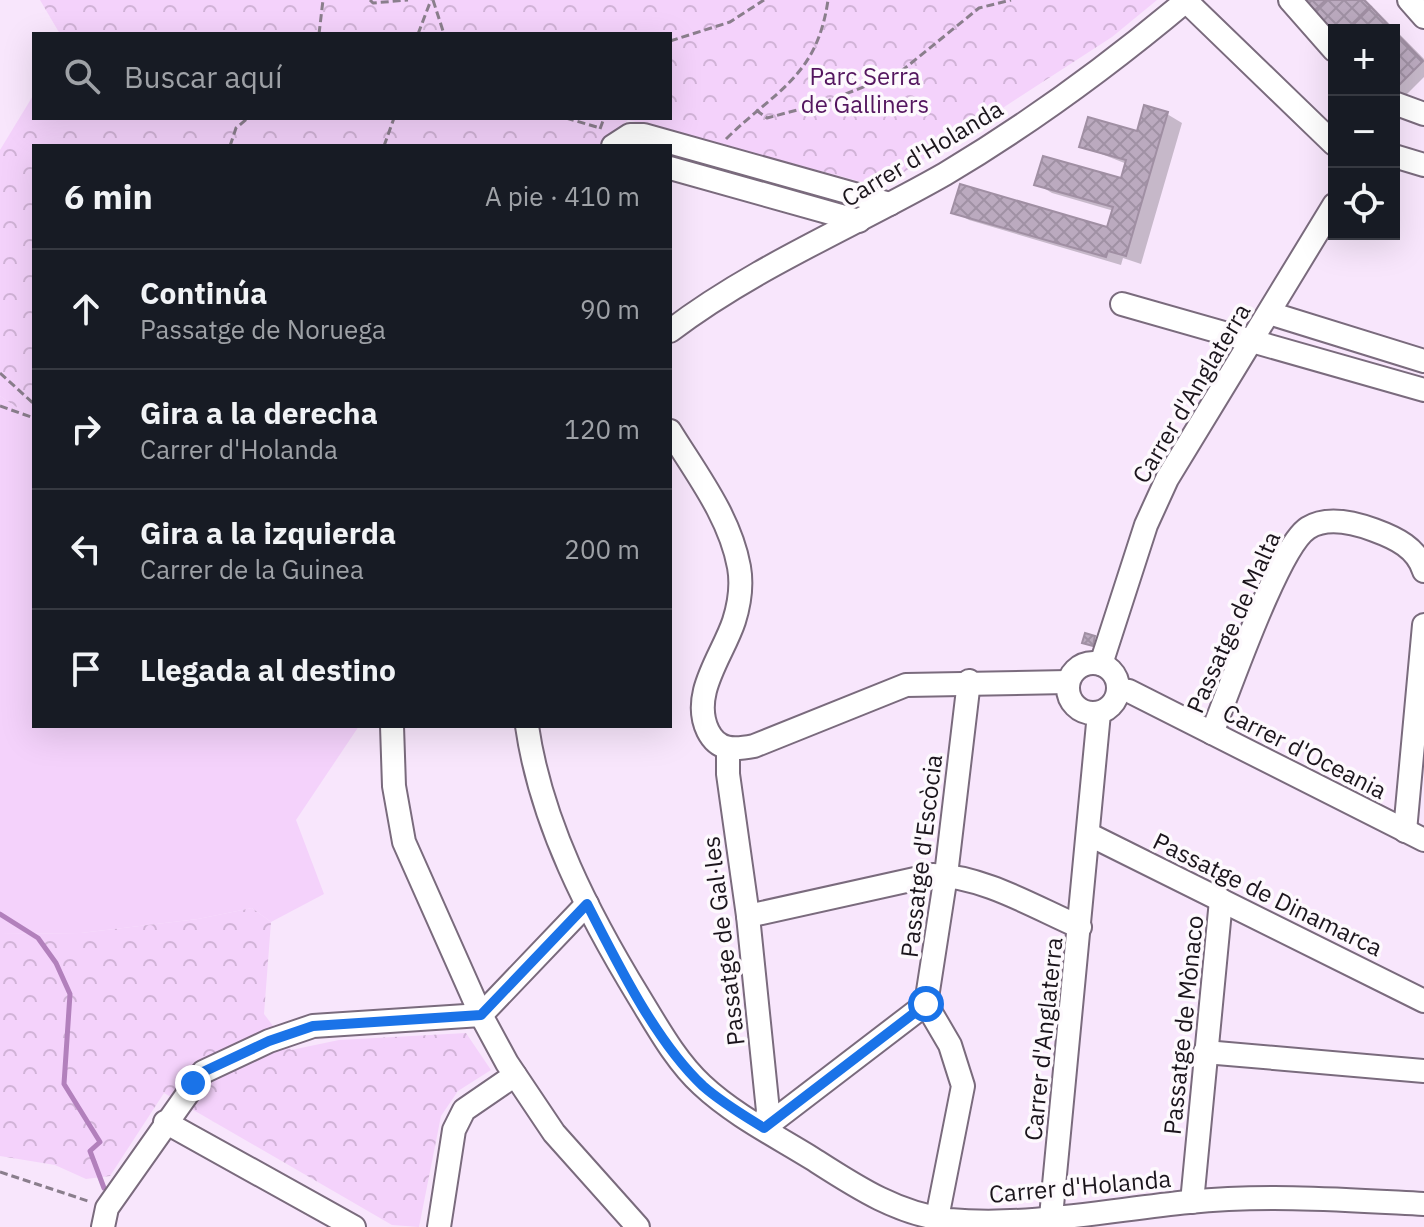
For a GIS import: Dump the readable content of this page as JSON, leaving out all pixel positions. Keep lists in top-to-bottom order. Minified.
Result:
{"streets":{"street":["Carrer d'Holanda","Carrer d'Anglaterra","Passatge de Malta","Carrer d'Oceania","Passatge d'Escòcia","Passatge de Dinamarca","Passatge de Gal·les","Passatge de Mònaco"]},"crossings":[["Carrer d'Holanda","Carrer d'Anglaterra"],["Carrer d'Holanda","Passatge de Gal·les"],["Carrer d'Holanda","Passatge de Mònaco"],["Carrer d'Anglaterra","Carrer d'Oceania"],["Carrer d'Anglaterra","Passatge de Dinamarca"],["Passatge de Malta","Carrer d'Oceania"],["Passatge de Dinamarca","Passatge de Mònaco"]],"parks":["Parc Serra de Galliners"],"page":{"map_buttons":["+","−"],"search":"Buscar aquí","heading":["6 min","A pie · 410 m"],"list":[["Continúa","Passatge de Noruega","90 m"],["Gira a la derecha","Carrer d'Holanda","120 m"],["Gira a la izquierda","Carrer de la Guinea","200 m"],"Llegada al destino"]}}
